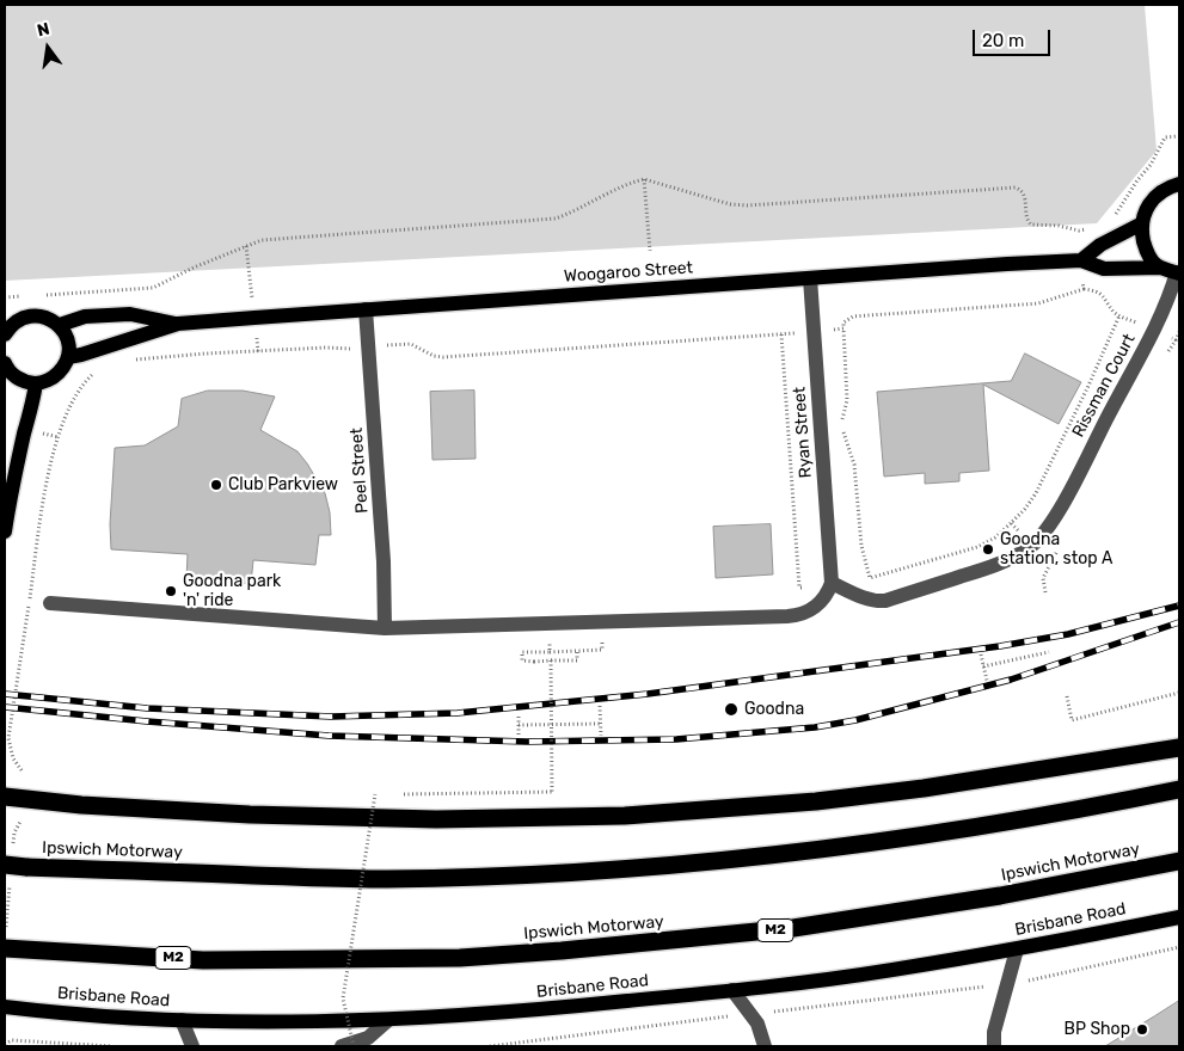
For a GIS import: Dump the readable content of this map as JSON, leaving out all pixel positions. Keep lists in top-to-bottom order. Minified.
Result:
{"streets":{"highway":["Ipswich Motorway","M2"],"main road":["Woogaroo Street","Brisbane Road"],"street":["Rissman Court","Ryan Street","Peel Street"]},"crossings":[["Woogaroo Street","Rissman Court"],["Woogaroo Street","Ryan Street"],["Woogaroo Street","Peel Street"],["Rissman Court","Ryan Street"]],"places":["Club Parkview","Goodna station, stop A","Goodna park 'n' ride","Goodna","BP Shop"],"scale_bar":"20 m","north":"top"}
